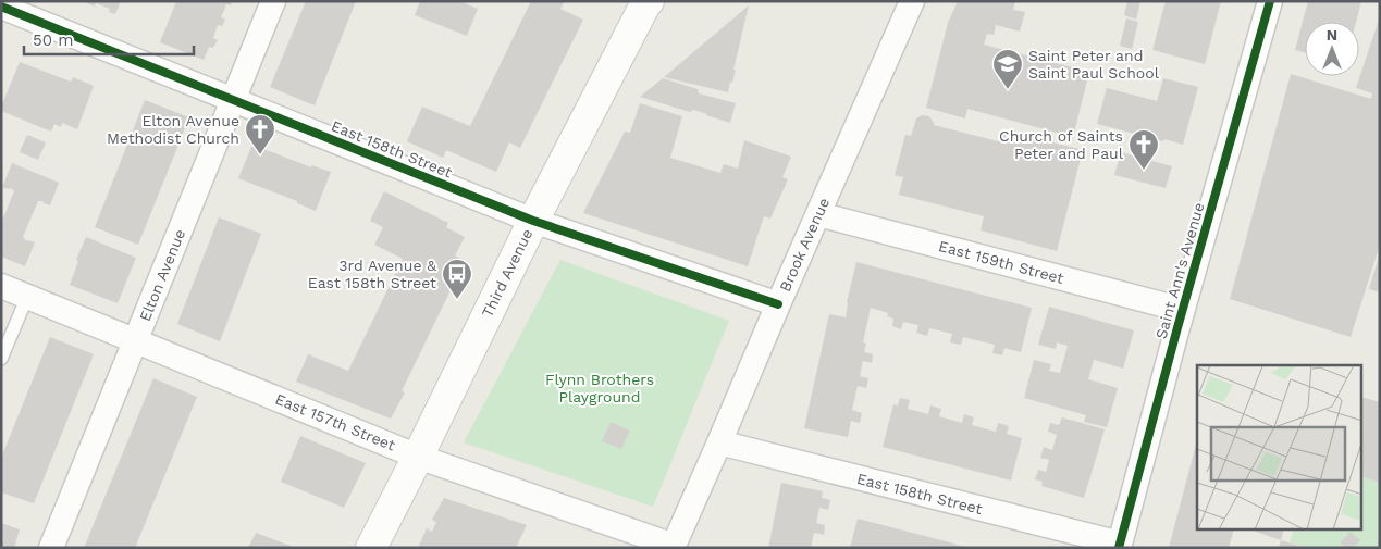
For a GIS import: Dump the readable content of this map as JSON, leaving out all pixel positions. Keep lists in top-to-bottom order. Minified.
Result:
{"streets":{"main road":["Third Avenue"],"street":["East 158th Street","Brook Avenue","East 159th Street","Saint Ann's Avenue","Elton Avenue","East 157th Street"]},"crossings":[["East 158th Street","Brook Avenue"],["East 158th Street","Saint Ann's Avenue"],["East 158th Street","Third Avenue"],["East 158th Street","Elton Avenue"],["Brook Avenue","East 159th Street"],["Brook Avenue","East 157th Street"],["East 159th Street","Saint Ann's Avenue"],["Third Avenue","East 157th Street"],["Elton Avenue","East 157th Street"]],"parks":["Flynn Brothers Playground"],"places":{"school or university":["Saint Peter and Saint Paul School"],"church":["Elton Avenue Methodist Church","Church of Saints Peter and Paul"],"bus stop":["3rd Avenue & East 158th Street"]},"scale_bar":"50 m","north":"top"}
